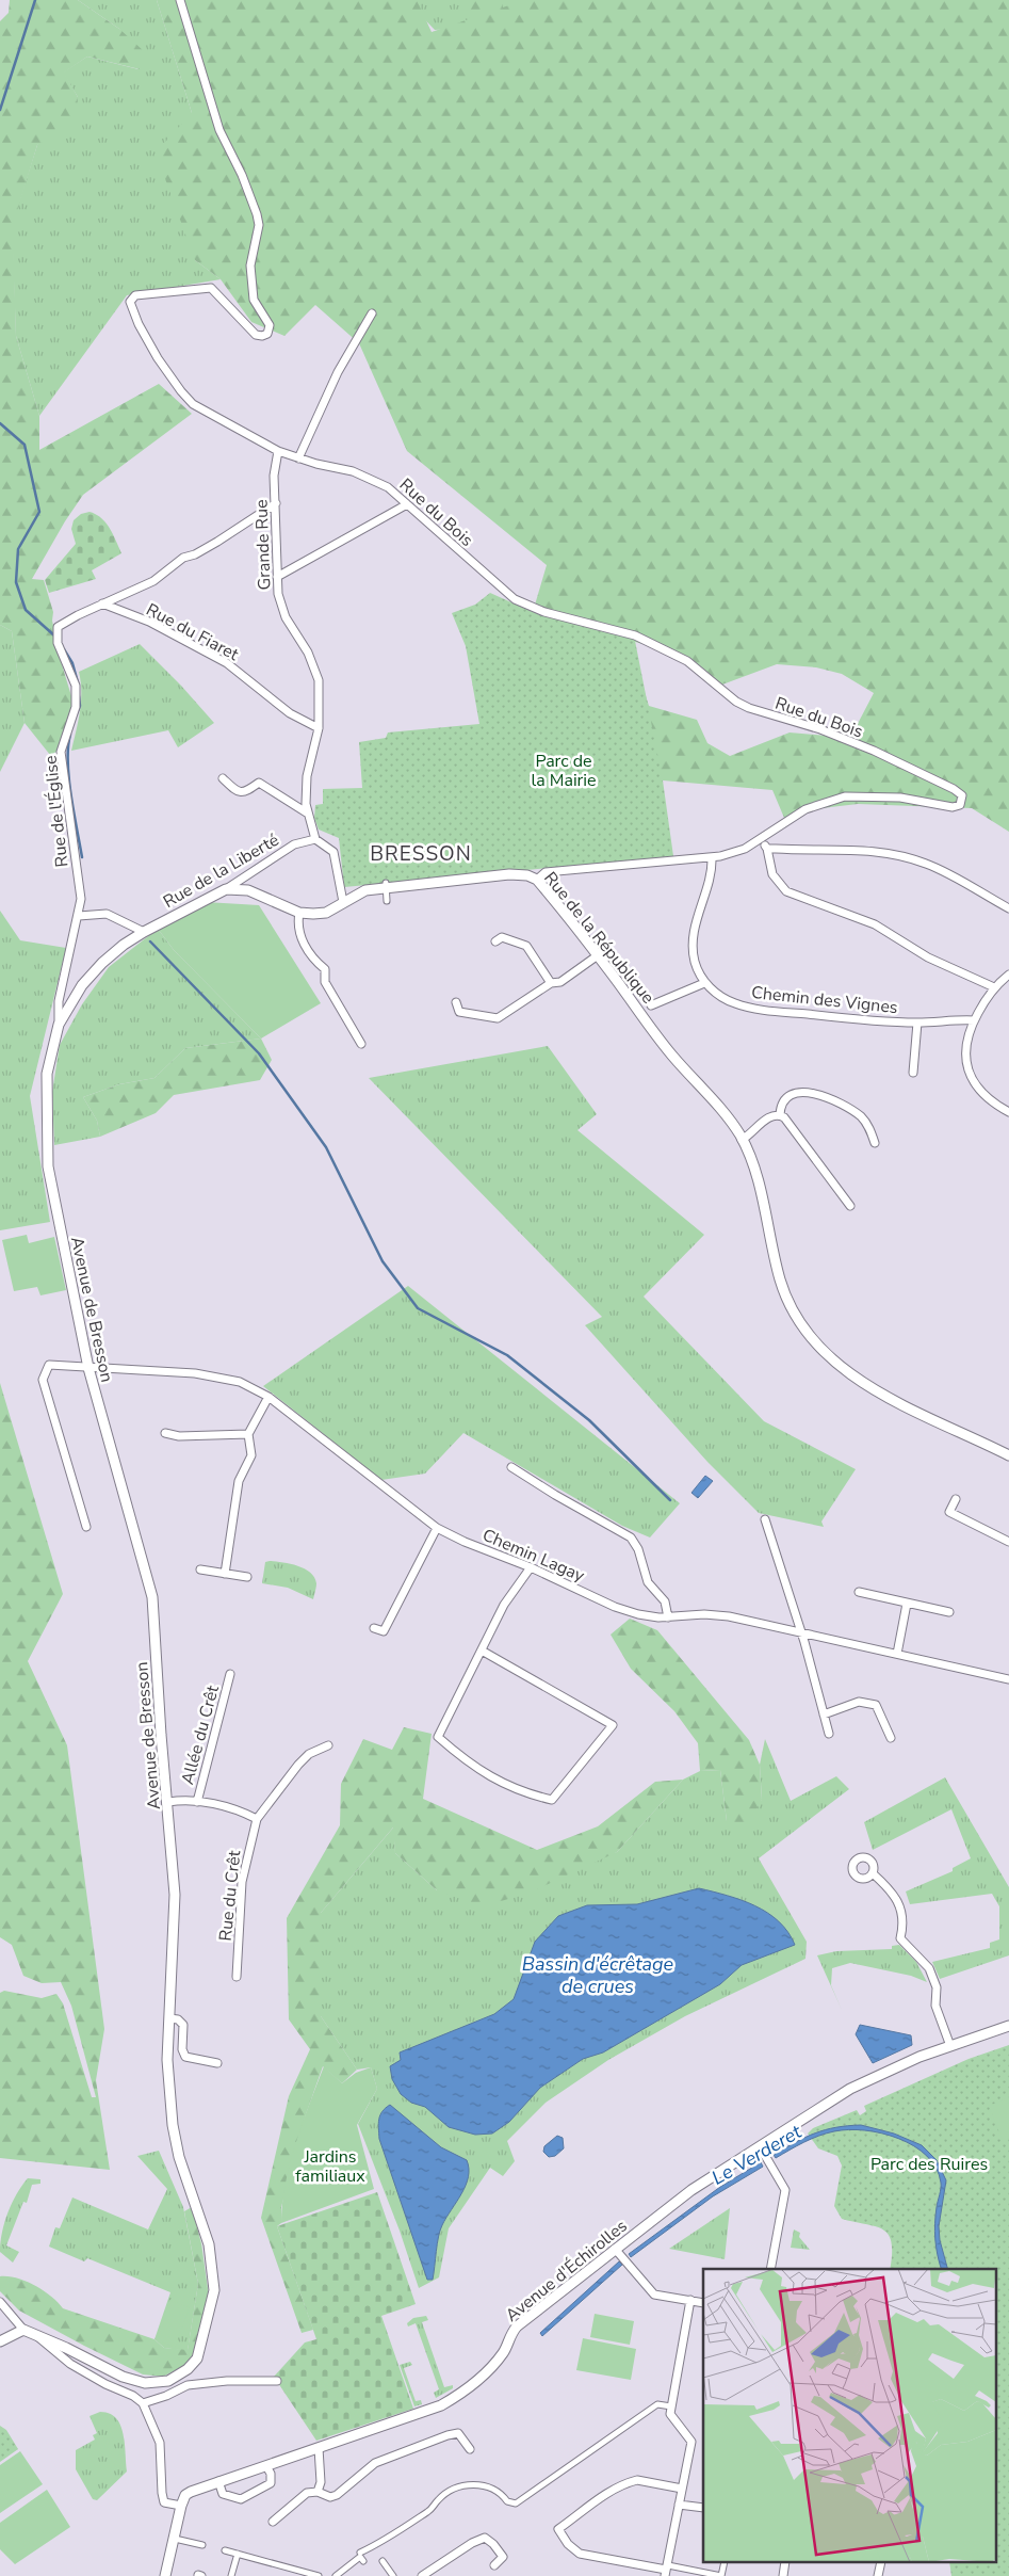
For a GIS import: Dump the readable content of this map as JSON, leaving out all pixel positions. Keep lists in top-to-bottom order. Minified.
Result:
{"streets":{"street":["Rue du Bois","Grande Rue","Rue du Fiaret","Rue de l'Église","Rue de la Liberté","Rue de la République","Chemin des Vignes","Avenue de Bresson","Chemin Lagay","Allée du Crêt","Rue du Crêt","Avenue d'Échirolles"]},"crossings":[["Rue du Bois","Grande Rue"],["Rue du Bois","Rue de la République"],["Grande Rue","Rue du Fiaret"],["Grande Rue","Rue de l'Église"],["Grande Rue","Rue de la Liberté"],["Rue du Fiaret","Rue de l'Église"],["Rue de l'Église","Avenue de Bresson"],["Rue de la Liberté","Rue de la République"],["Rue de la Liberté","Avenue de Bresson"],["Avenue de Bresson","Chemin Lagay"]],"districts":["BRESSON"],"water":["Bassin d'écrêtage de crues","Le Verderet"],"parks":["Parc de la Mairie","Jardins familiaux","Parc des Ruires"]}
